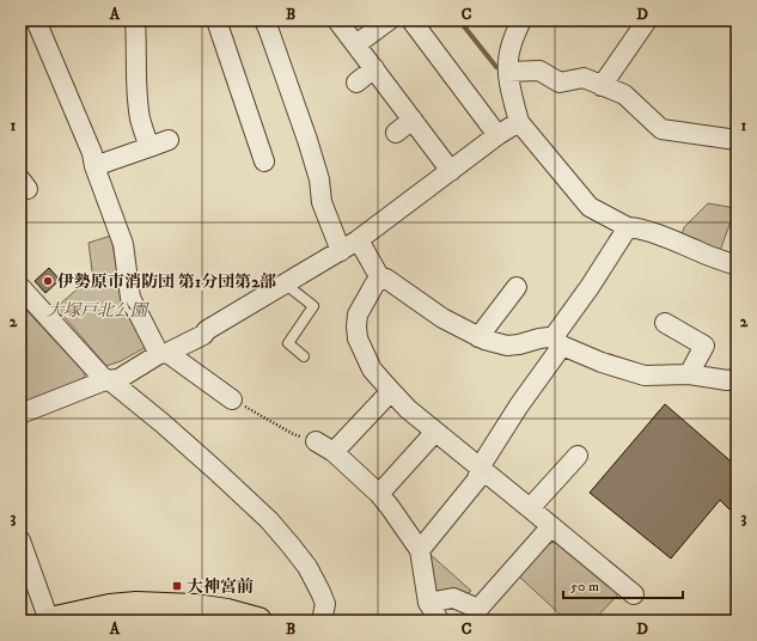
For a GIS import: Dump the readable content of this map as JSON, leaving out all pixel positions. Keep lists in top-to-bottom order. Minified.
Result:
{"parks":["大塚戸北公園"],"places":{"other":["伊勢原市消防団 第1分団第2部"],"transit":["大神宮前"]},"scale_bar":"50 m","grid":{"columns":["A","B","C","D"],"rows":["1","2","3"]}}
